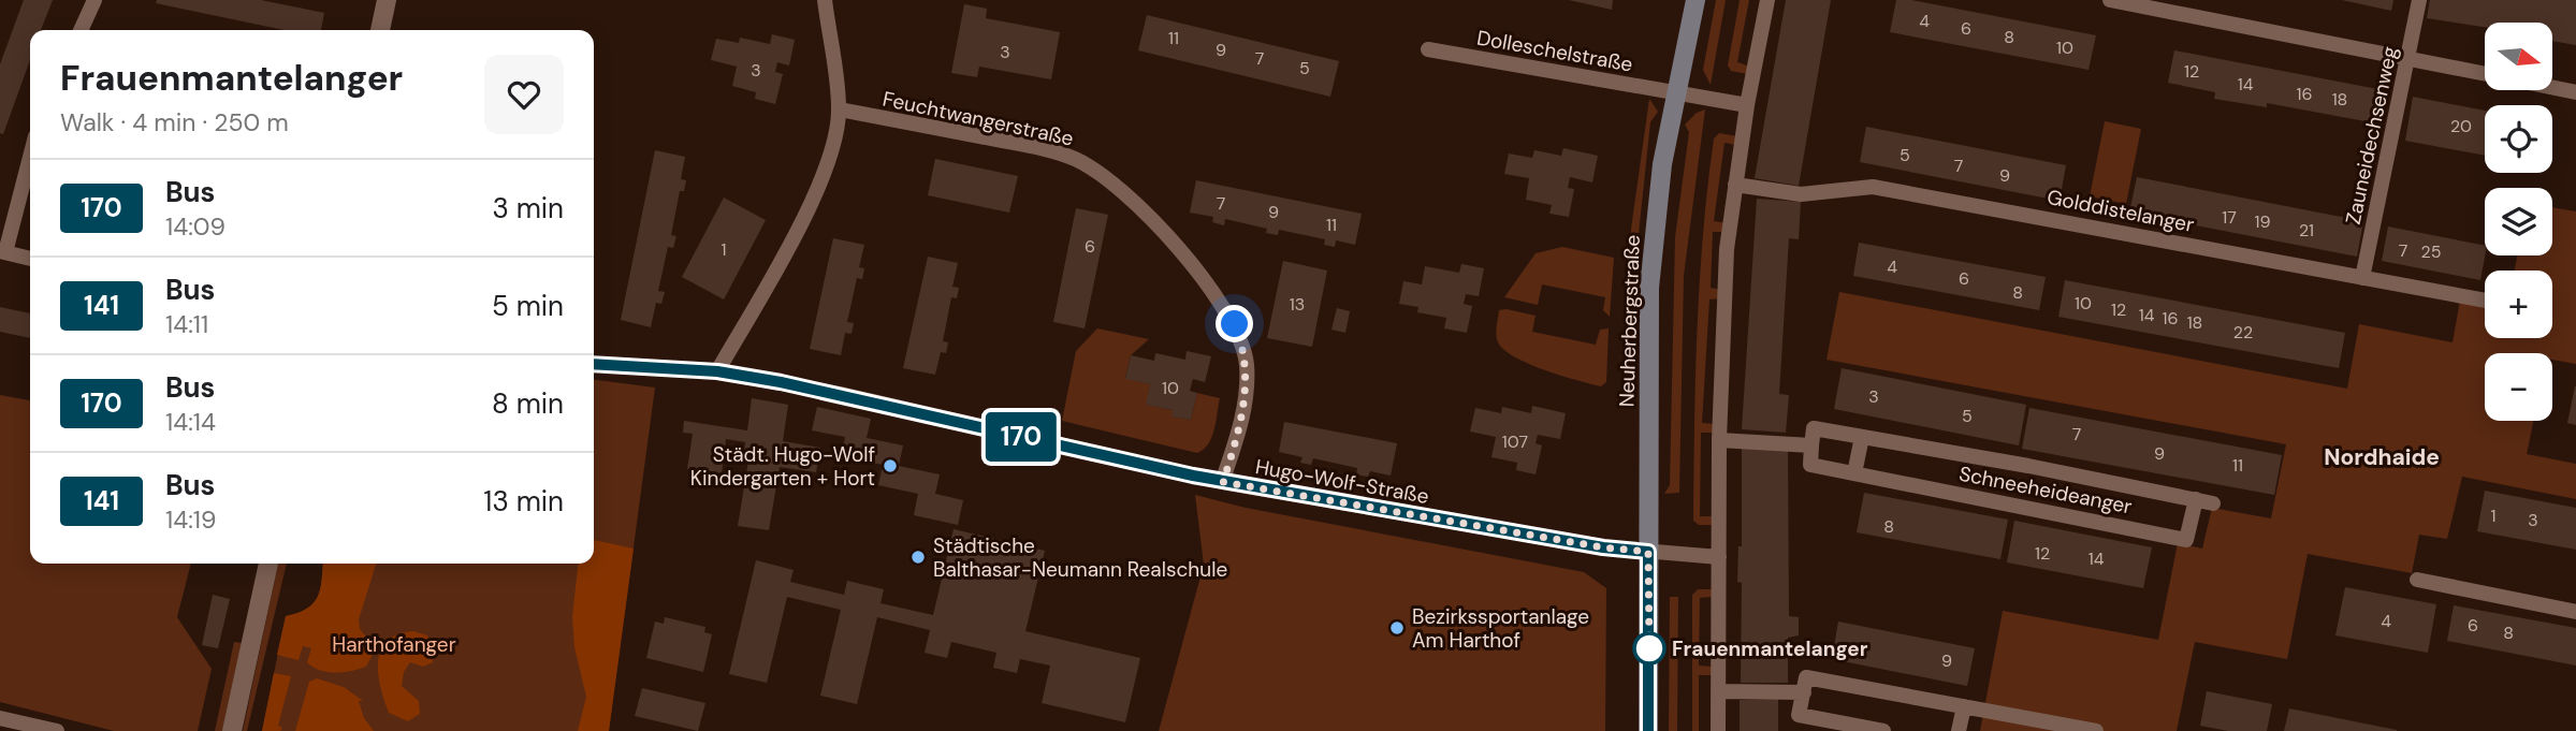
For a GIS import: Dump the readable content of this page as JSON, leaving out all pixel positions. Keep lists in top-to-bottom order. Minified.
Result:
{"streets":{"main road":["Neuherbergstraße"],"street":["Dolleschelstraße","Feuchtwangerstraße","Zauneidechsenweg","Golddistelanger","Hugo-Wolf-Straße","Schneeheideanger"]},"crossings":[["Dolleschelstraße","Neuherbergstraße"],["Feuchtwangerstraße","Hugo-Wolf-Straße"],["Zauneidechsenweg","Golddistelanger"],["Neuherbergstraße","Hugo-Wolf-Straße"]],"districts":["Nordhaide"],"parks":["Harthofanger"],"places":["Städt. Hugo-Wolf Kindergarten + Hort","Städtische Balthasar-Neumann Realschule","Bezirkssportanlage Am Harthof","Frauenmantelanger"],"lines":["bus line 170"],"house_numbers":["4","6","8","11","10","9","3","7","5","3","12","14","16","18","20","5","7","9","7","9","17","19","11","21","6","1","7","25","4","6","8","10","13","12","14","16","18","22","10","3","5","7","107","9","11","1","3","8","12","14","4","6","8","9"],"north":"right","page":{"on_map":"170","map_buttons":["+","−"],"heading":["Frauenmantelanger","Walk · 4 min · 250 m"],"list":[{"mark":"170","name":"Bus","note":"14:09","value":"3 min"},{"mark":"141","name":"Bus","note":"14:11","value":"5 min"},{"mark":"170","name":"Bus","note":"14:14","value":"8 min"},{"mark":"141","name":"Bus","note":"14:19","value":"13 min"}]}}
